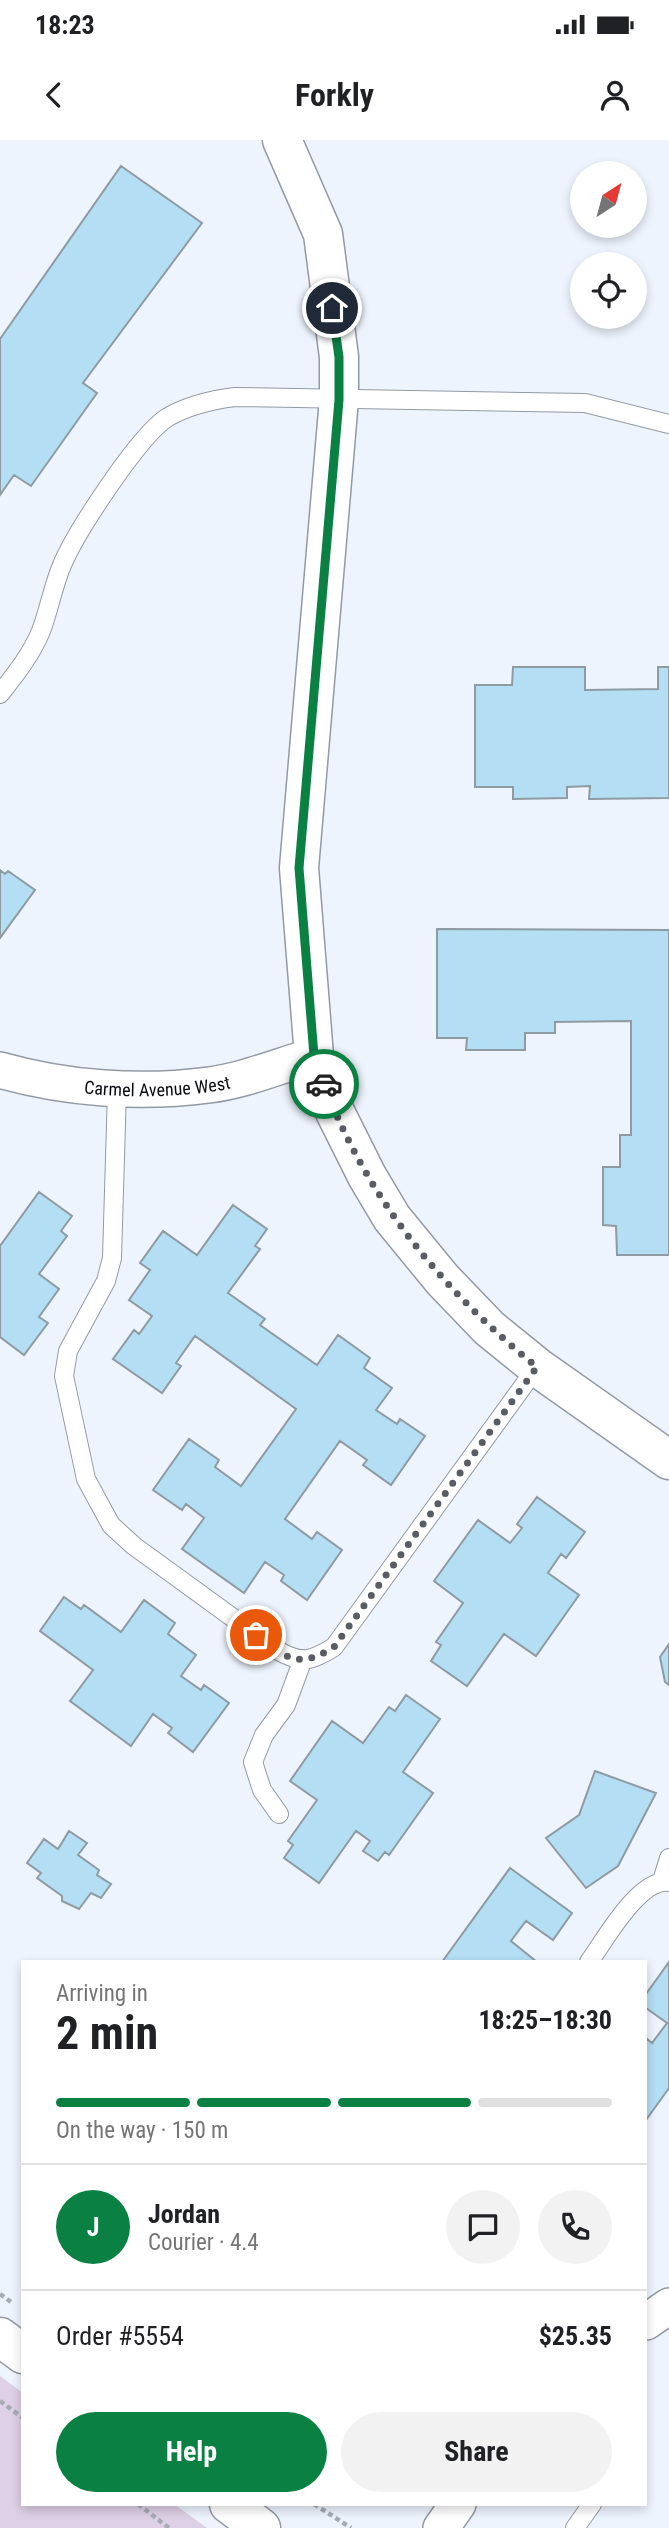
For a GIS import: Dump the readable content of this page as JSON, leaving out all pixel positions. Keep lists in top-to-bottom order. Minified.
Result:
{"streets":{"street":["Carmel Avenue West"]},"north":"top right","page":{"status":"18:23","header":"Forkly","heading":["2 min","Arriving in","18:25–18:30"],"panel":["Jordan","Courier · 4.4","Order #5554","$25.35"],"bar":"On the way · 150 m","round":"J","buttons":["Help","Share"]}}
